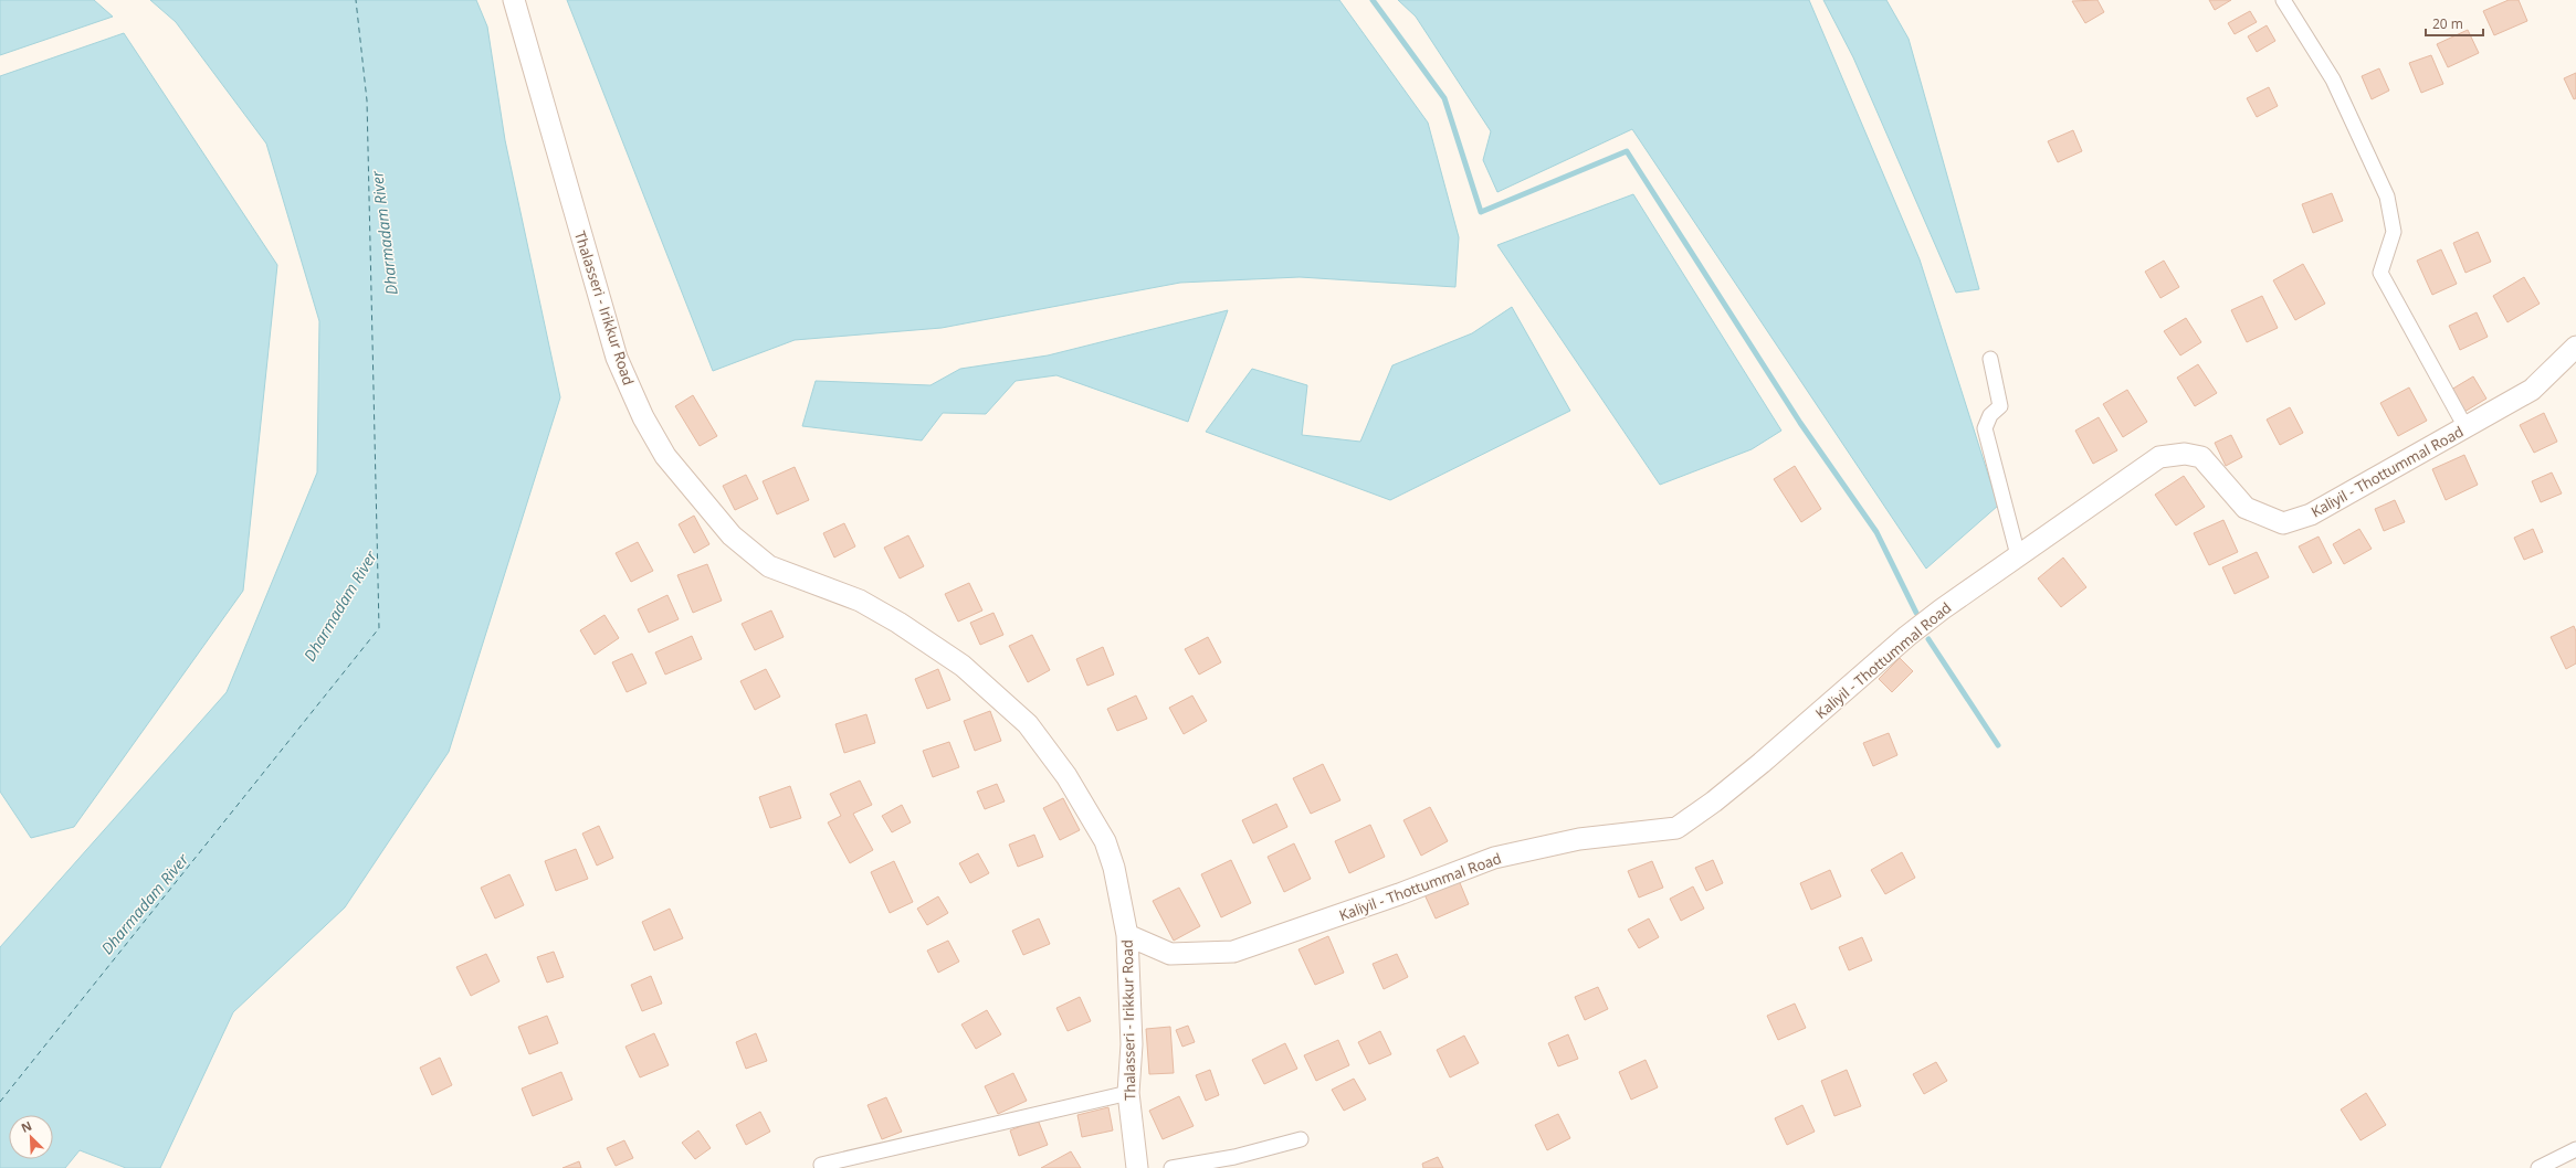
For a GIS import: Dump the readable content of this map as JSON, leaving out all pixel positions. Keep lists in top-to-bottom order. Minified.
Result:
{"streets":{"main road":["Thalasseri - Irikkur Road","Kaliyil - Thottummal Road"]},"crossings":[["Thalasseri - Irikkur Road","Kaliyil - Thottummal Road"]],"water":["Dharmadam River"],"scale_bar":"20 m","north":"top left"}
